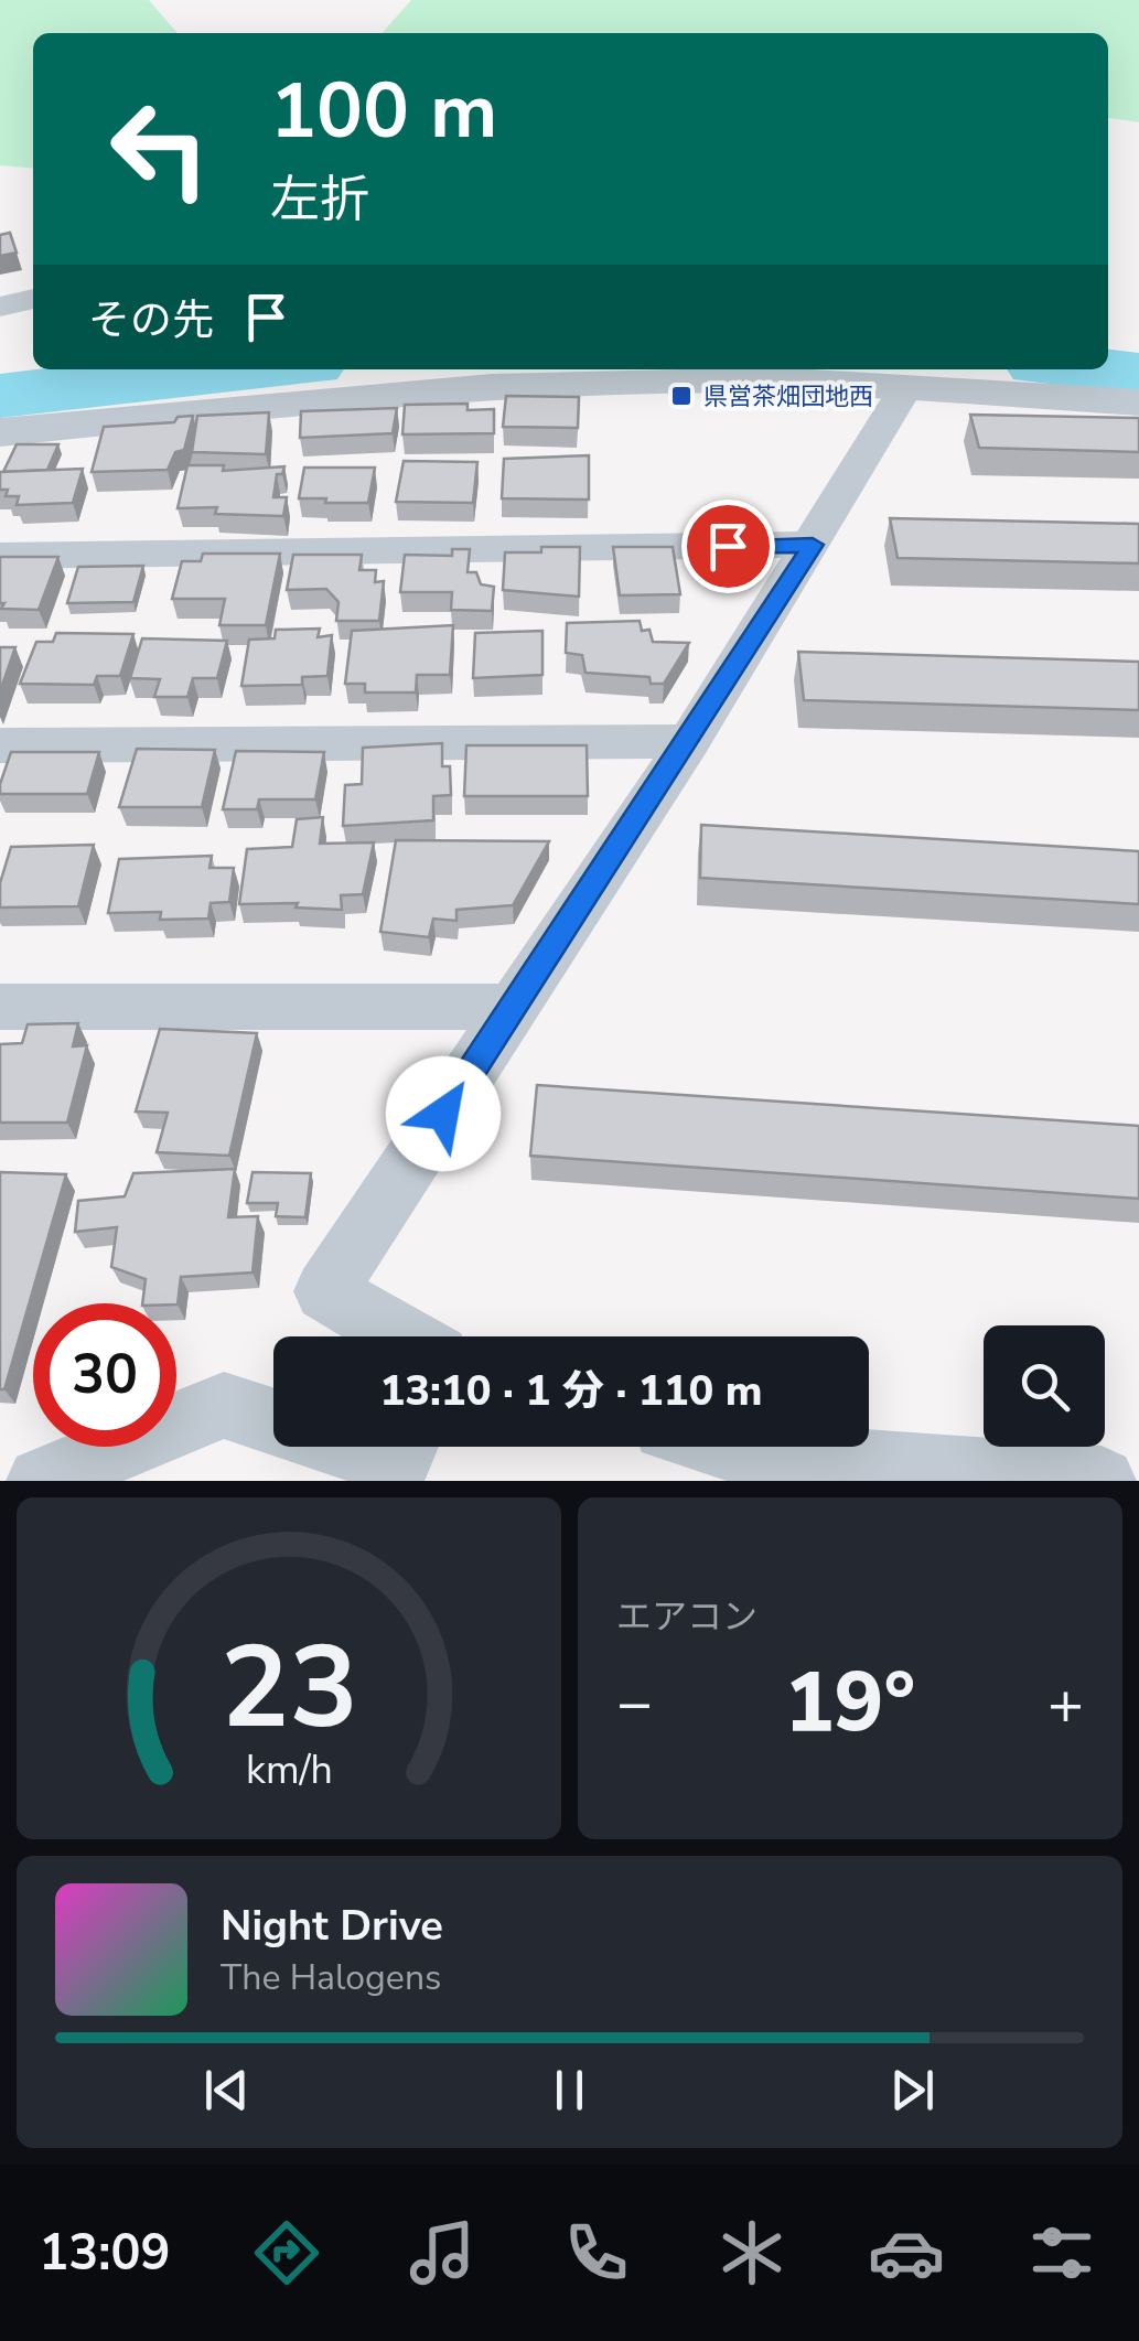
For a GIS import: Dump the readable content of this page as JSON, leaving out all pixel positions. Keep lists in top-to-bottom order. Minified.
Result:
{"places":{"transit":["県営茶畑団地西"]},"page":{"turn":["100 m","左折"],"then":"その先","limit":"30","trip":"13:10 · 1 分 · 110 m","tile":"エアコン","heat":["−","19°","+"],"song":["Night Drive","The Halogens"],"tabs":"13:09","gauge":["23","km/h"]}}
